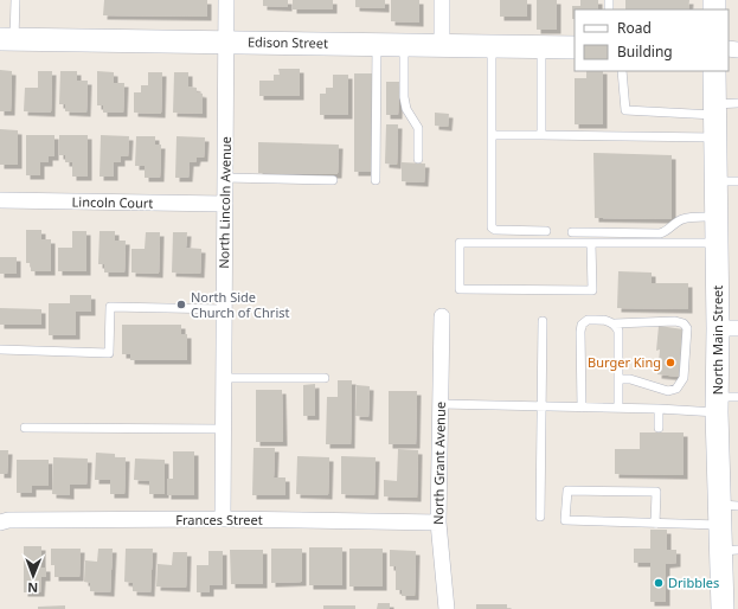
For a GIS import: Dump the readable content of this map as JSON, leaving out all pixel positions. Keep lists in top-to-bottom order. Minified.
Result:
{"streets":{"street":["Edison Street","Lincoln Court","North Lincoln Avenue","North Main Street","North Grant Avenue","Frances Street"]},"crossings":[["Edison Street","North Lincoln Avenue"],["Lincoln Court","North Lincoln Avenue"],["North Lincoln Avenue","Frances Street"],["North Grant Avenue","Frances Street"]],"places":["North Side Church of Christ","Burger King","Dribbles"],"legend":["Road","Building"],"north":"bottom"}
